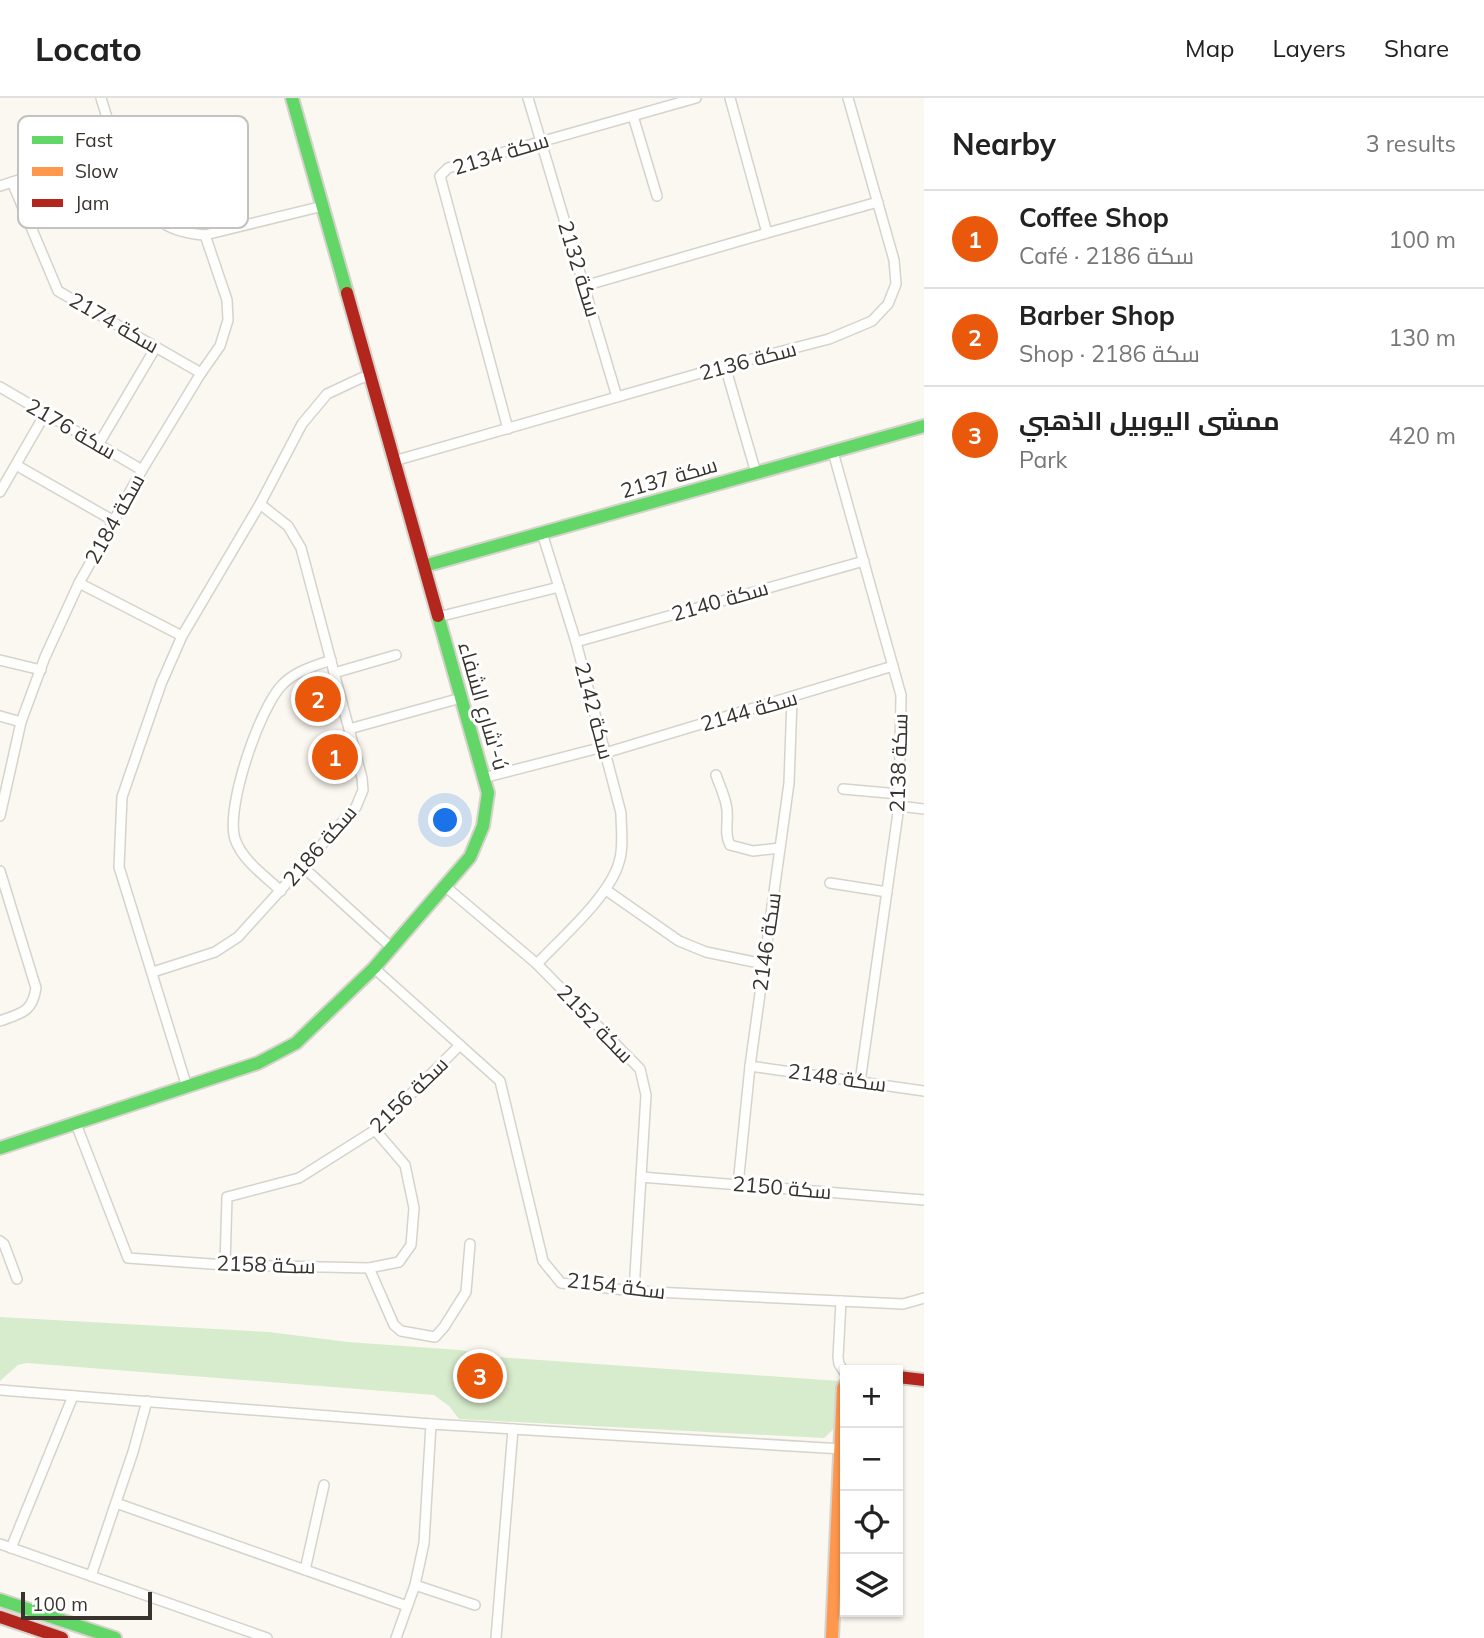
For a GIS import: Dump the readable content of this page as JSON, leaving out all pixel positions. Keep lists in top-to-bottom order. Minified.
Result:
{"streets":{"street":["سكة 2134","سكة 2132","سكة 2174","سكة 2136","سكة 2176","سكة 2137","سكة 2184","سكة 2140","شارع الشفاء'-ú","سكة 2142","سكة 2144","سكة 2138","سكة 2186","سكة 2146","سكة 2152","سكة 2148","سكة 2156","سكة 2150","سكة 2158","سكة 2154"]},"crossings":[["سكة 2134","سكة 2132"],["سكة 2134","سكة 2136"],["سكة 2132","سكة 2136"],["سكة 2174","سكة 2184"],["سكة 2136","شارع الشفاء'-ú"],["سكة 2176","سكة 2184"],["سكة 2137","شارع الشفاء'-ú"],["سكة 2137","سكة 2142"],["سكة 2137","سكة 2138"],["سكة 2140","سكة 2142"],["سكة 2140","سكة 2138"],["شارع الشفاء'-ú","سكة 2144"],["شارع الشفاء'-ú","سكة 2152"],["شارع الشفاء'-ú","سكة 2158"],["شارع الشفاء'-ú","سكة 2154"],["سكة 2142","سكة 2144"],["سكة 2142","سكة 2152"],["سكة 2144","سكة 2138"],["سكة 2144","سكة 2146"],["سكة 2138","سكة 2148"],["سكة 2146","سكة 2148"],["سكة 2146","سكة 2150"],["سكة 2152","سكة 2150"],["سكة 2152","سكة 2154"],["سكة 2156","سكة 2158"],["سكة 2156","سكة 2154"]],"legend":["Fast","Slow","Jam"],"scale_bar":"100 m","page":{"header":"Locato","nav":["Map","Layers","Share"],"heading":["Nearby","3 results"],"list":[{"mark":"1","name":"Coffee Shop","note":"Café · سكة 2186","value":"100 m"},{"mark":"2","name":"Barber Shop","note":"Shop · سكة 2186","value":"130 m"},{"mark":"3","name":"ممشى اليوبيل الذهبي","note":"Park","value":"420 m"}],"pins":["2","1","3"],"map_buttons":["+","−"],"scale":"100 m"}}
